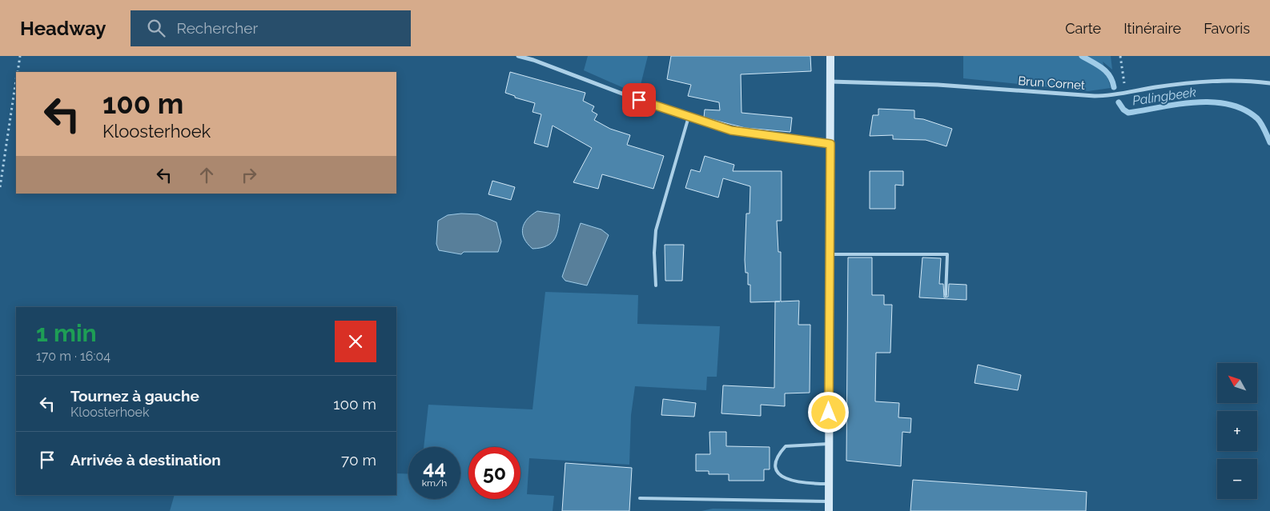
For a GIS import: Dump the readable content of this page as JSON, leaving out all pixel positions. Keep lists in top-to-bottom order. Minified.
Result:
{"streets":{"street":["Brun Cornet"]},"water":["Palingbeek"],"north":"top left","page":{"header":"Headway","search":"Rechercher","nav":["Carte","Itinéraire","Favoris"],"turn":["100 m","Kloosterhoek"],"heading":["1 min","170 m · 16:04"],"map_buttons":["+","−"],"list":[{"name":"Tournez à gauche","note":"Kloosterhoek","value":"100 m"},{"name":"Arrivée à destination","value":"70 m"}],"speed":"44 km/h","limit":"50"}}
